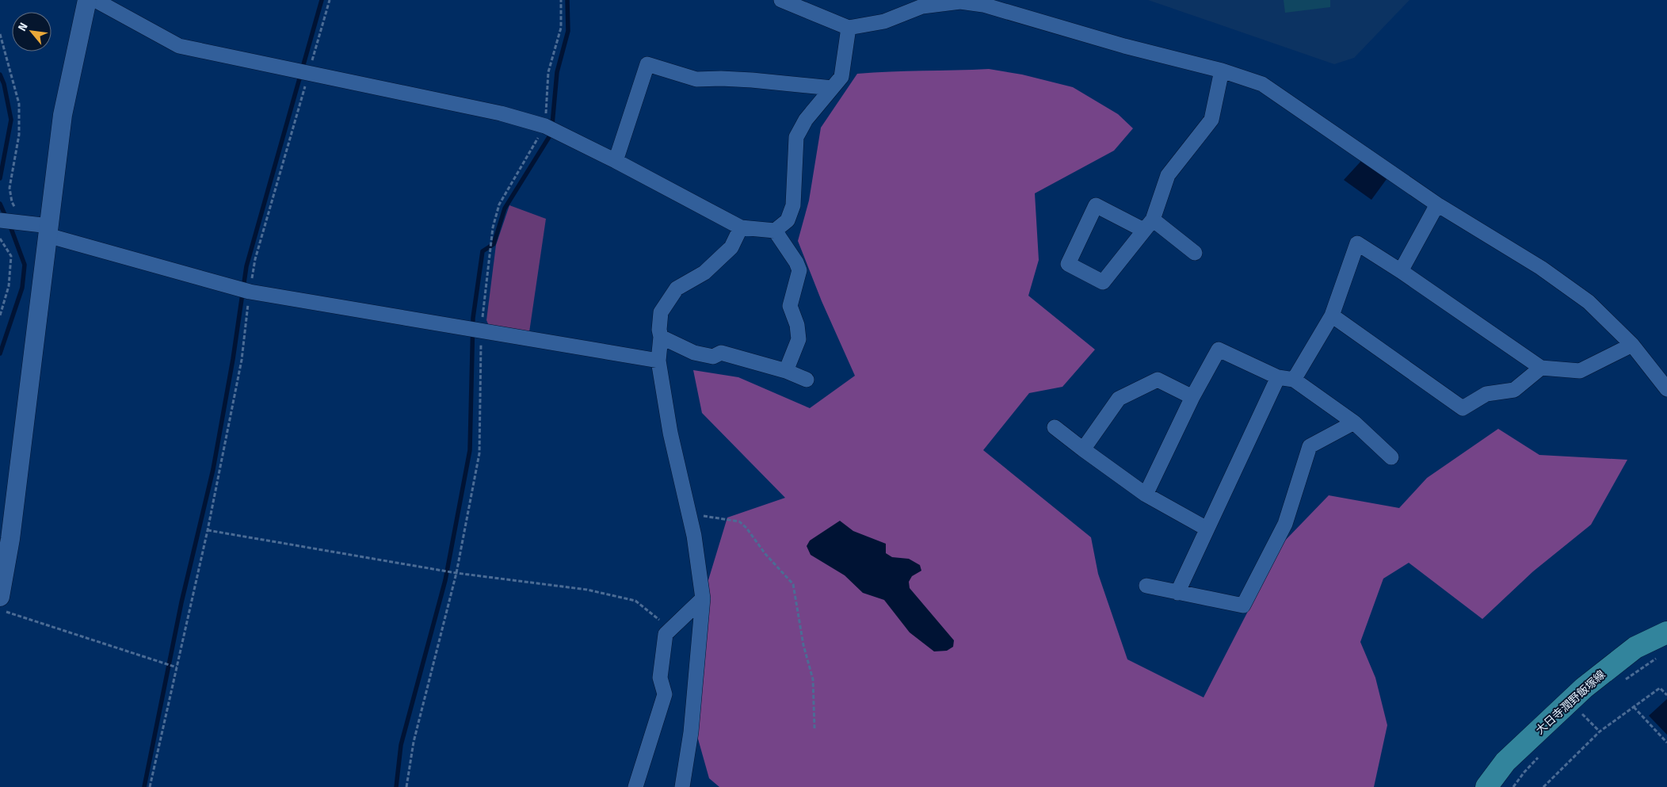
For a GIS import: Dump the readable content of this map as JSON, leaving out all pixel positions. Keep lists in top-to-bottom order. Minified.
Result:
{"streets":{"main road":["大日寺潤野飯塚線"]},"north":"top left"}
